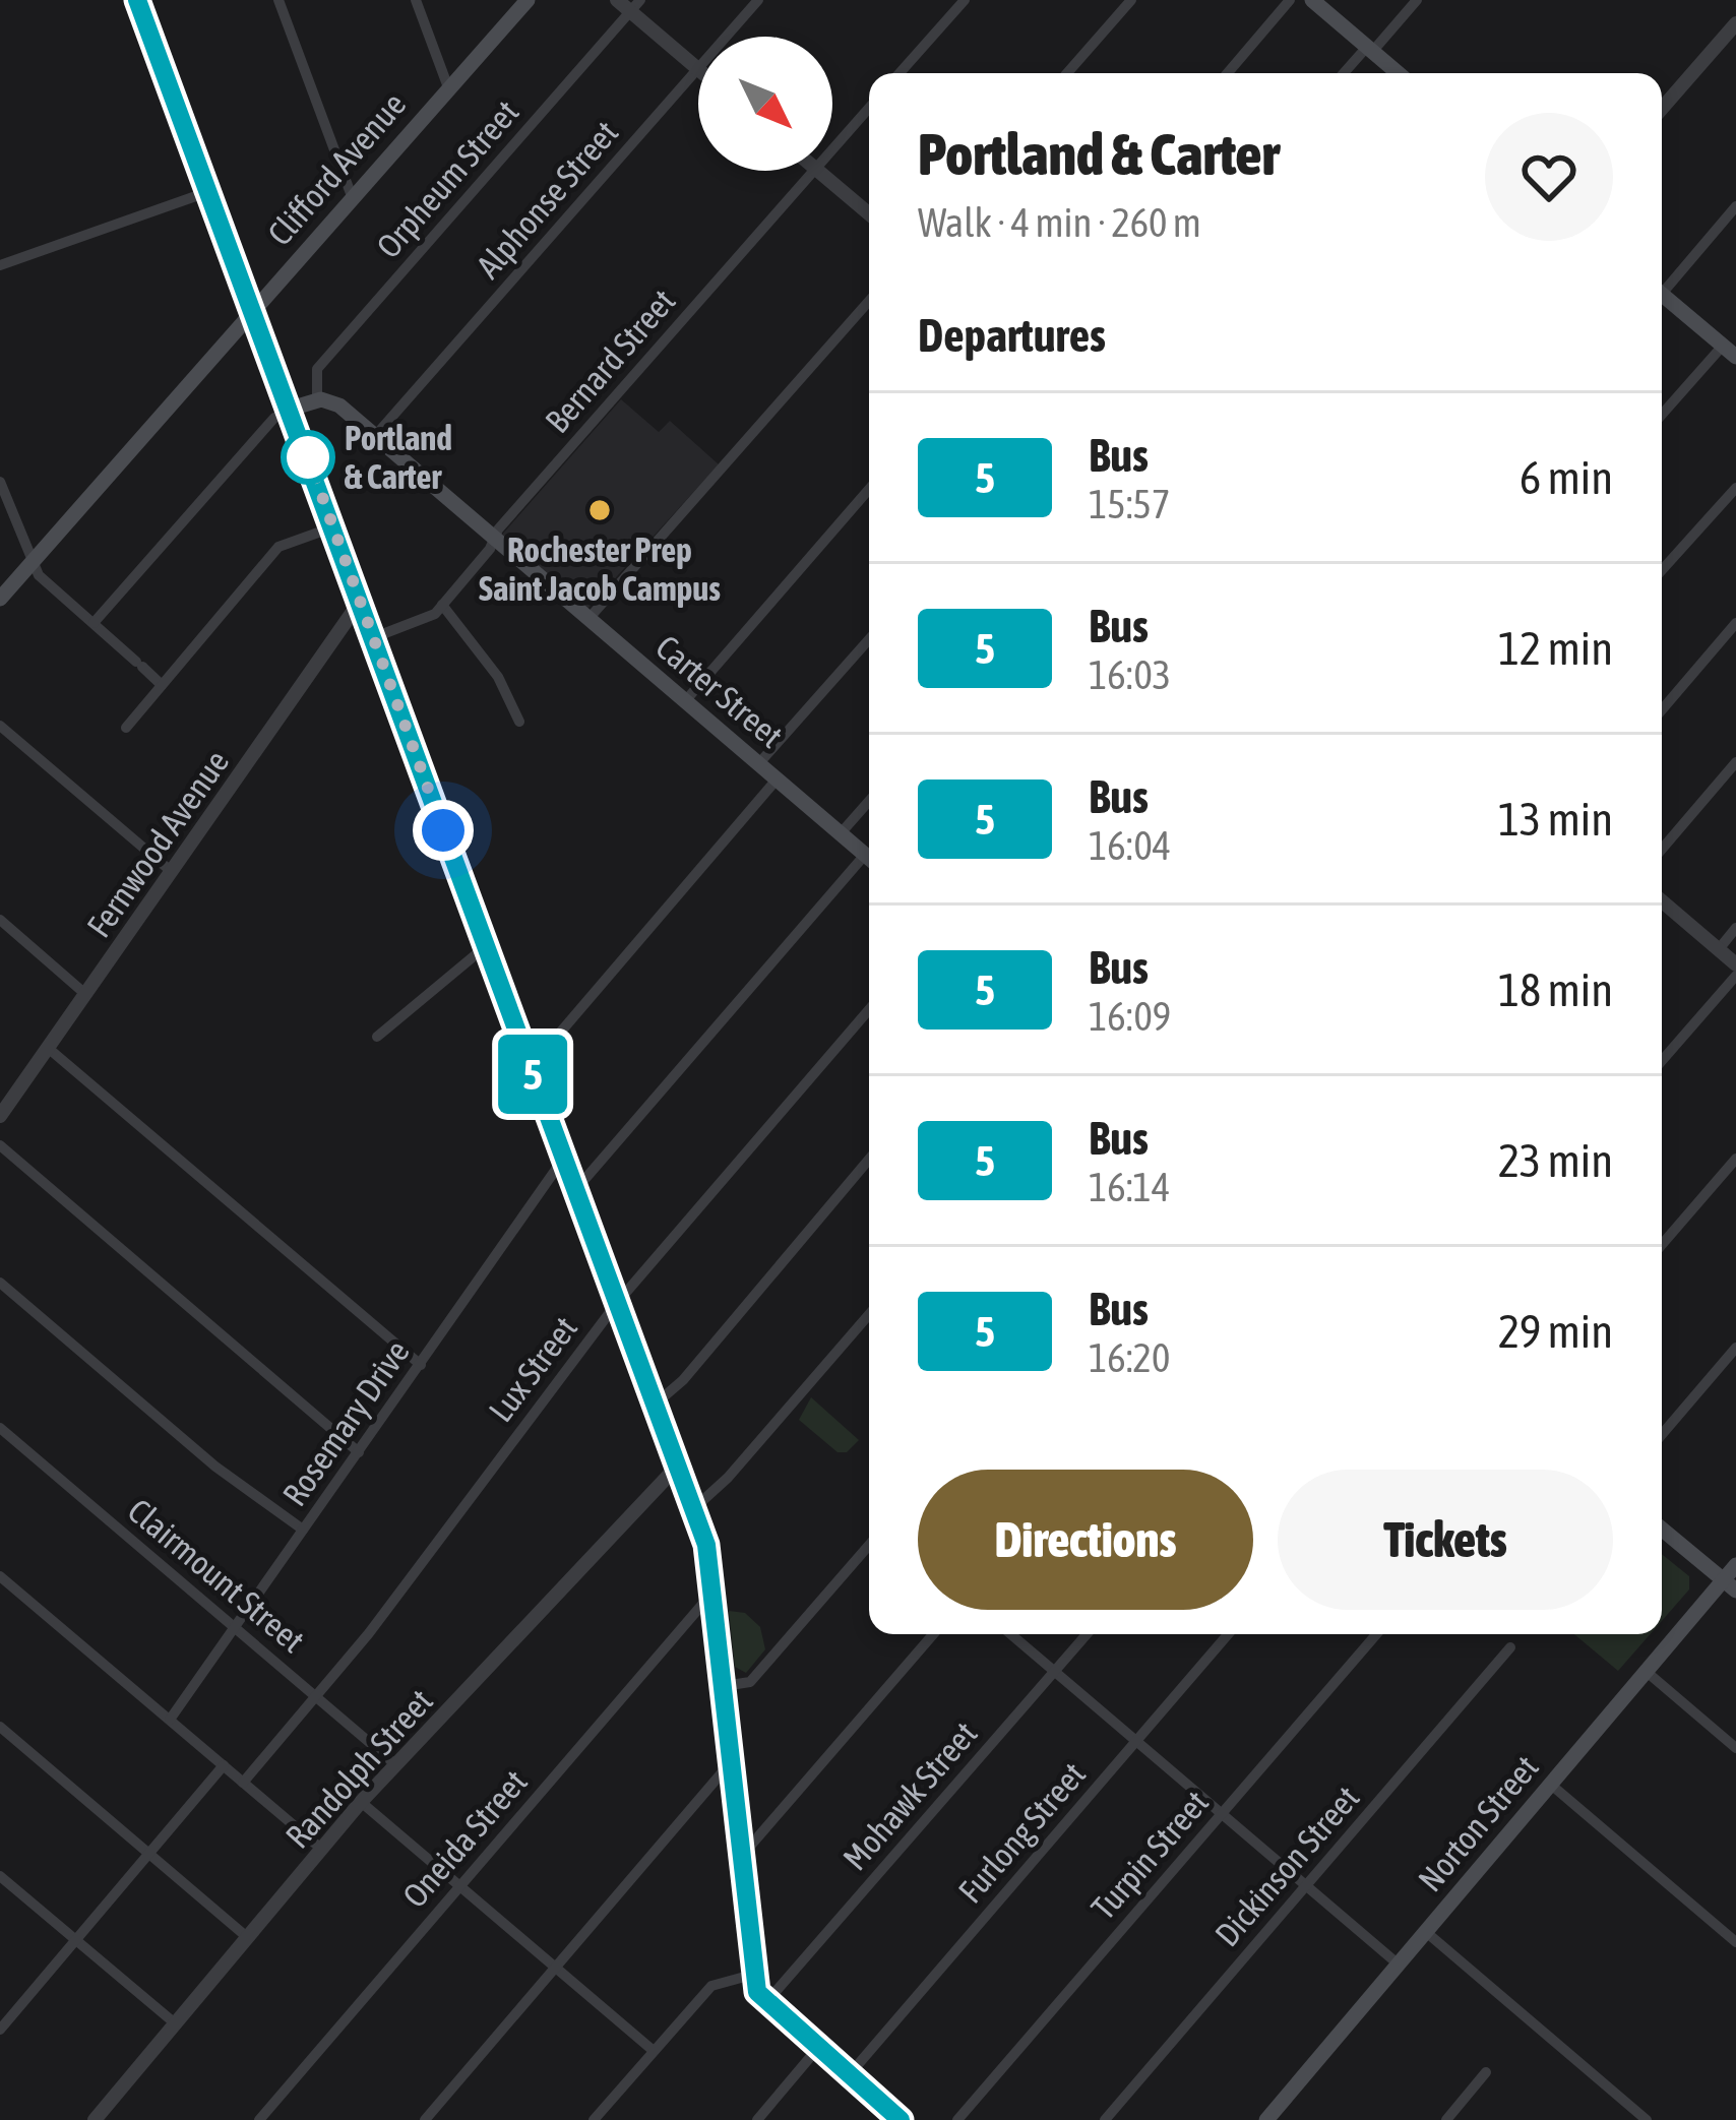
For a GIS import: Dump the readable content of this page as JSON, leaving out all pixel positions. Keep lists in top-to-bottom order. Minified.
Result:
{"streets":{"main road":["Clifford Avenue","Carter Street","Norton Street"],"street":["Orpheum Street","Alphonse Street","Bernard Street","Fernwood Avenue","Lux Street","Rosemary Drive","Clairmount Street","Randolph Street","Mohawk Street","Furlong Street","Oneida Street","Turpin Street","Dickinson Street"]},"crossings":[["Orpheum Street","Carter Street"],["Alphonse Street","Carter Street"],["Bernard Street","Carter Street"],["Lux Street","Clairmount Street"],["Rosemary Drive","Clairmount Street"],["Clairmount Street","Randolph Street"]],"places":["Portland & Carter","Rochester Prep Saint Jacob Campus"],"lines":["bus line 5"],"north":"bottom right","page":{"on_map":"5","heading":[["Portland & Carter","Walk · 4 min · 260 m"],"Departures"],"list":[{"mark":"5","name":"Bus","note":"15:57","value":"6 min"},{"mark":"5","name":"Bus","note":"16:03","value":"12 min"},{"mark":"5","name":"Bus","note":"16:04","value":"13 min"},{"mark":"5","name":"Bus","note":"16:09","value":"18 min"},{"mark":"5","name":"Bus","note":"16:14","value":"23 min"},{"mark":"5","name":"Bus","note":"16:20","value":"29 min"}],"buttons":["Directions","Tickets"]}}
